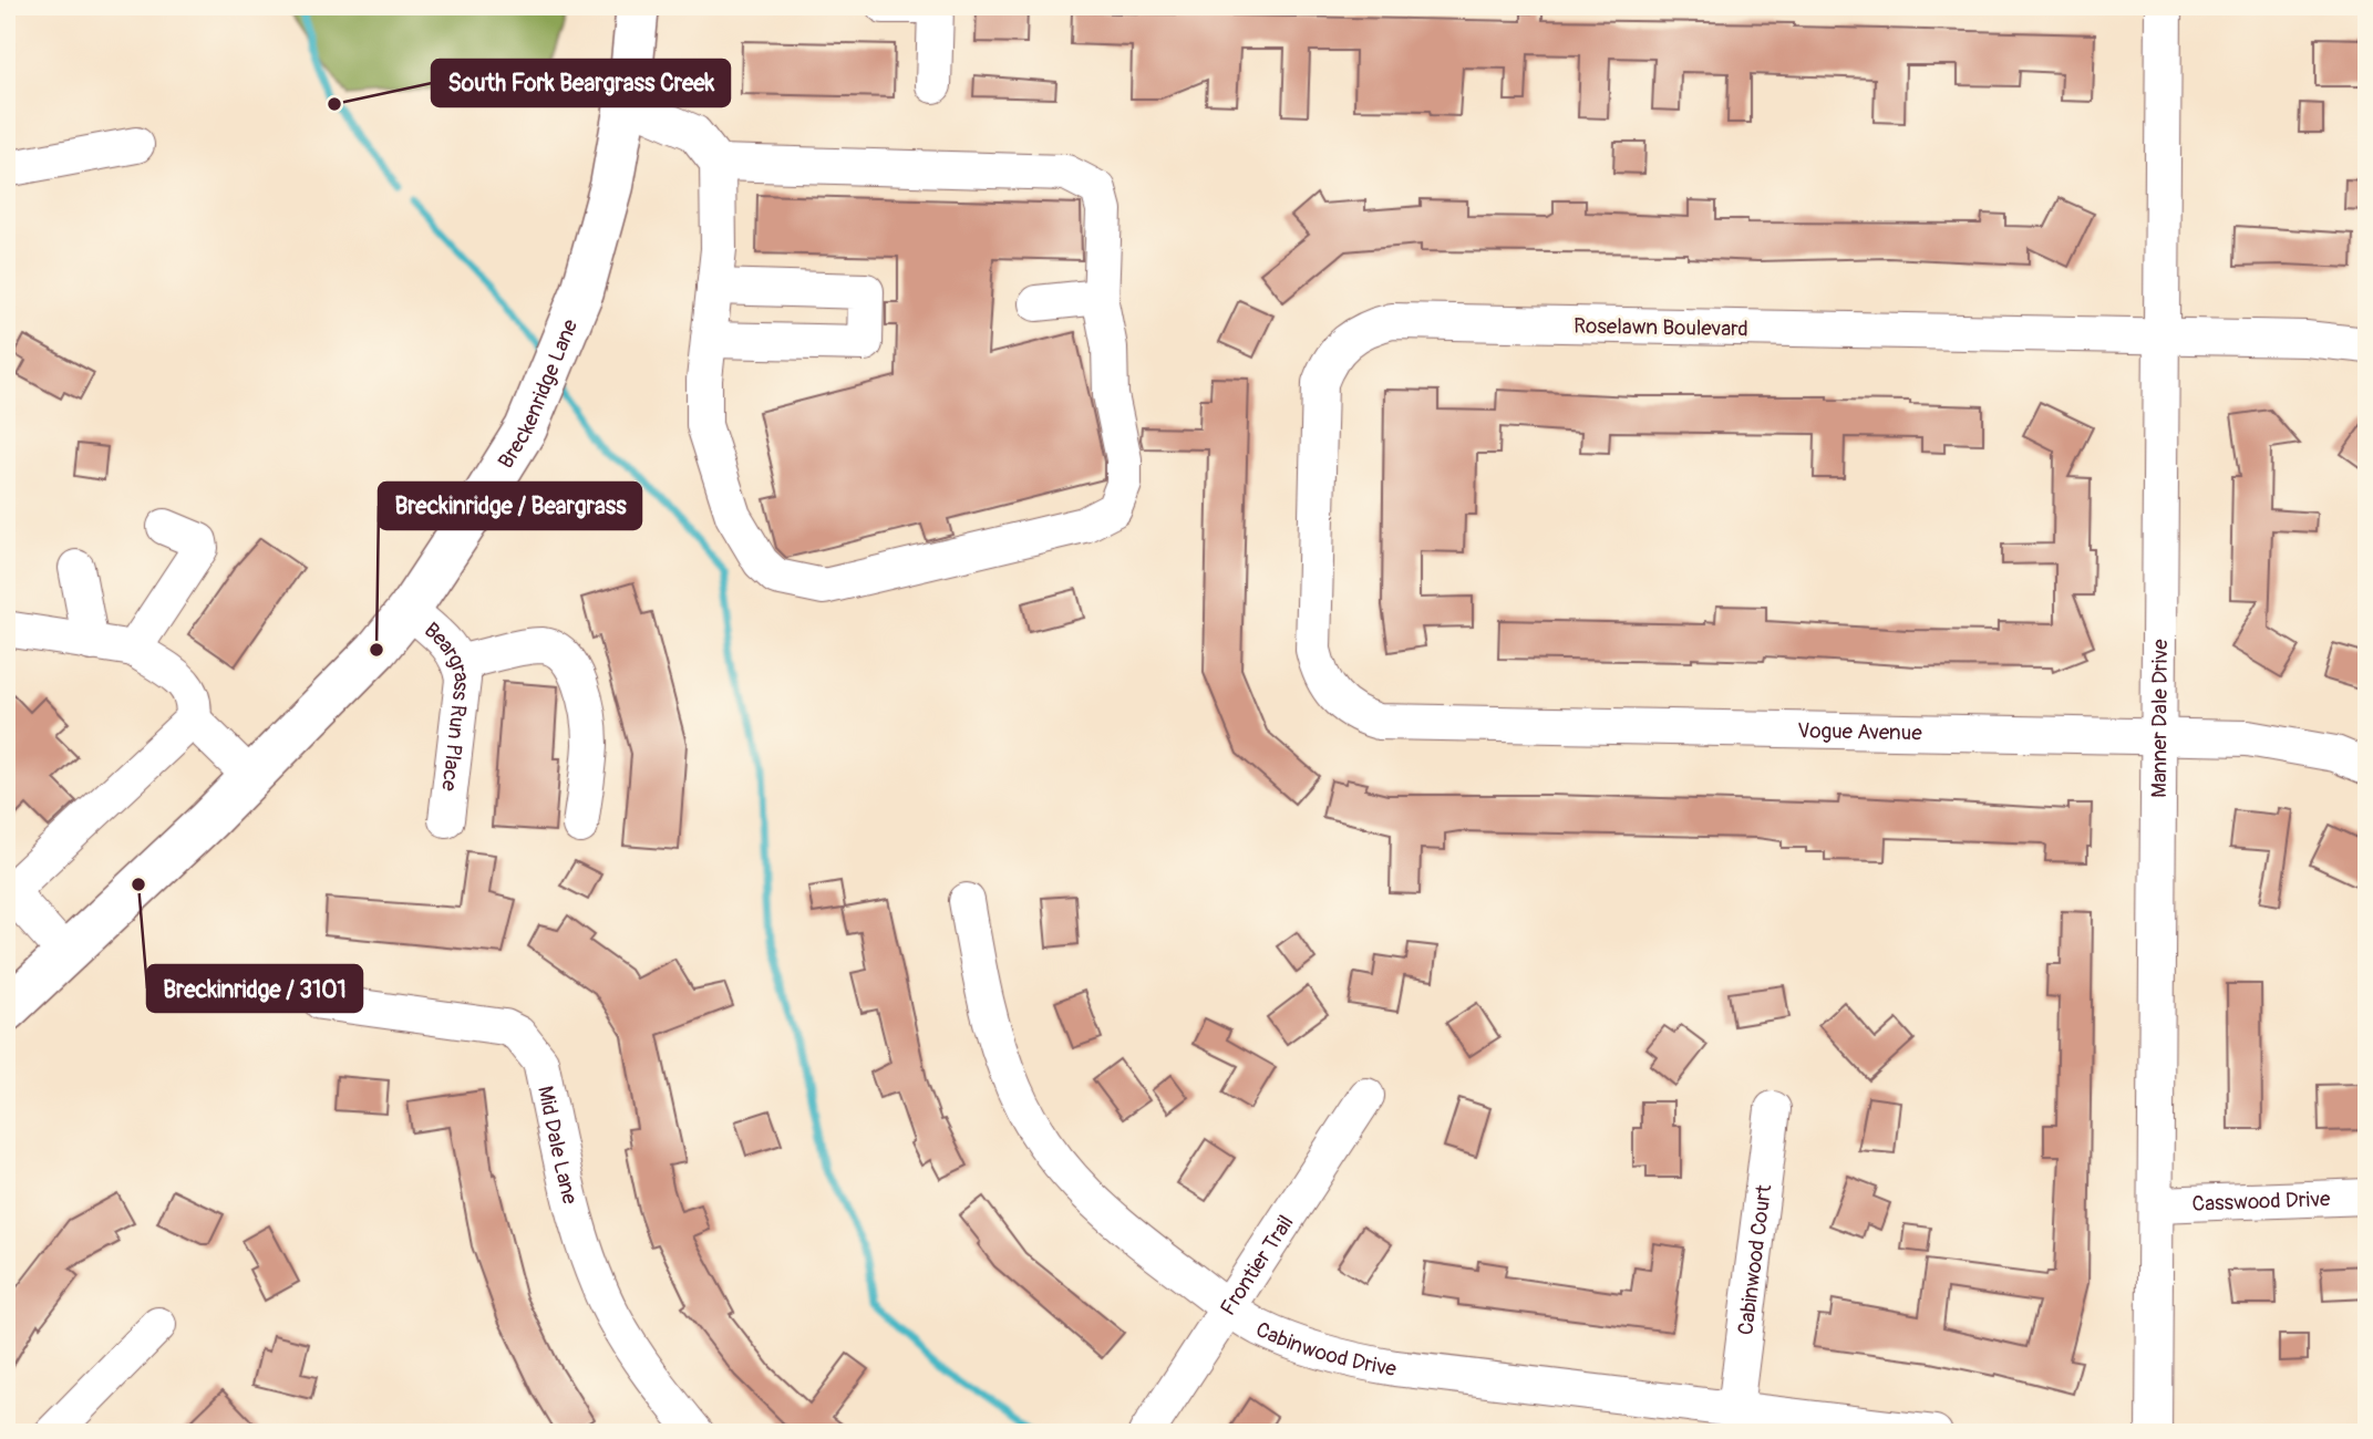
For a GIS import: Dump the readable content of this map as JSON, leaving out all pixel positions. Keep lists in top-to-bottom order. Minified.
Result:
{"streets":{"main road":["Breckenridge Lane"],"street":["Roselawn Boulevard","Beargrass Run Place","Manner Dale Drive","Vogue Avenue","Mid Dale Lane","Casswood Drive","Cabinwood Court","Frontier Trail","Cabinwood Drive"]},"crossings":[["Roselawn Boulevard","Manner Dale Drive"],["Roselawn Boulevard","Vogue Avenue"],["Breckenridge Lane","Beargrass Run Place"],["Manner Dale Drive","Vogue Avenue"],["Manner Dale Drive","Casswood Drive"],["Cabinwood Court","Cabinwood Drive"],["Frontier Trail","Cabinwood Drive"]],"places":["South Fork Beargrass Creek","Breckinridge / Beargrass","Breckinridge / 3101"]}
